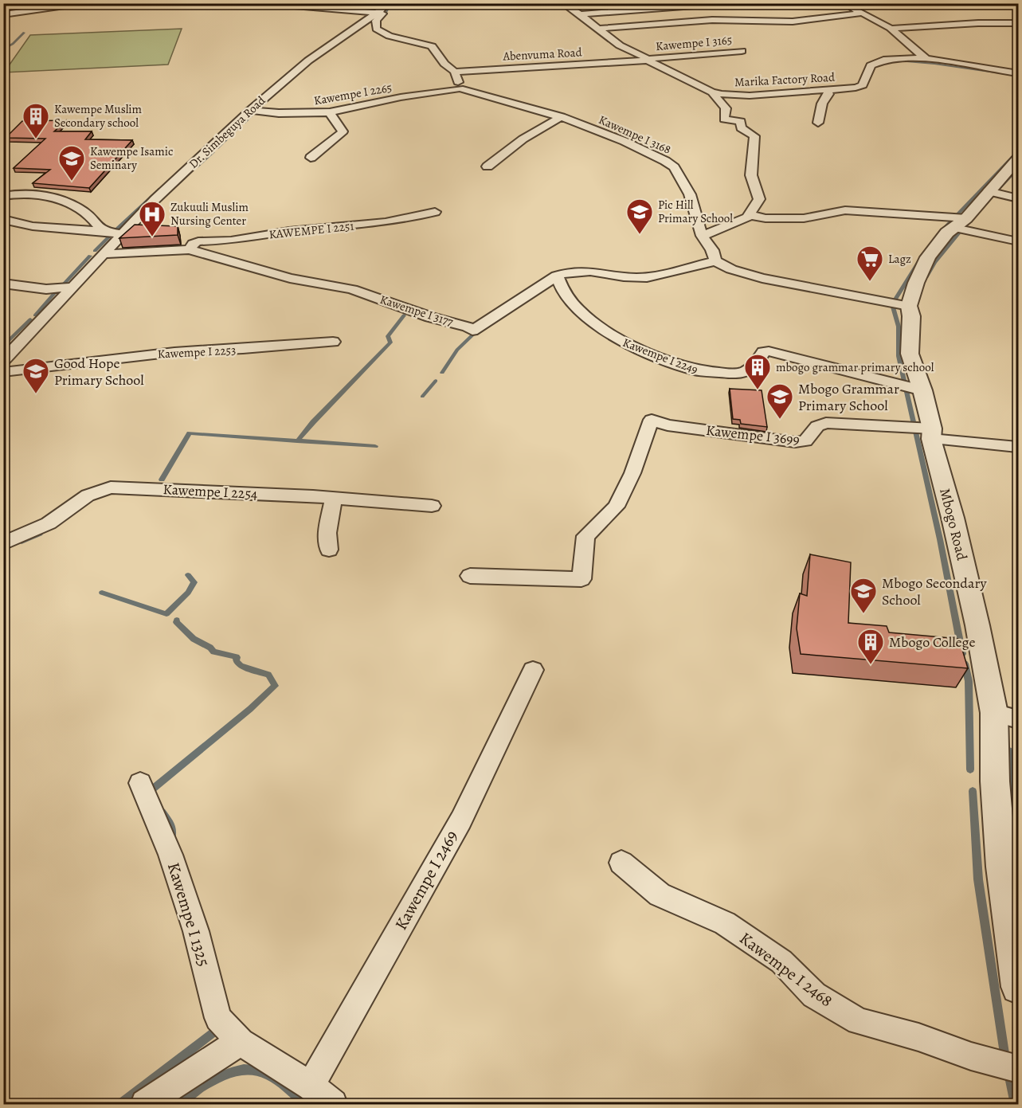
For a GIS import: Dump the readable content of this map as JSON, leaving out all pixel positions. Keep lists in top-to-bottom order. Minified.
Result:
{"streets":{"street":["Kawempe I 3165","Abenvuma Road","Marika Factory Road","Kawempe I 2265","Dr. Simbeguya Road","Kawempe I 3168","KAWEMPE I 2251","Kawempe I 3177","Kawempe I 2253","Kawempe I 2249","Kawempe I 3699","Kawempe I 2254","Mbogo Road","Kawempe I 2469","Kawempe I 1325","Kawempe I 2468"]},"crossings":[["Kawempe I 3165","Abenvuma Road"],["Kawempe I 3165","Marika Factory Road"],["Abenvuma Road","Marika Factory Road"],["Kawempe I 2265","Dr. Simbeguya Road"],["Kawempe I 2265","Kawempe I 3168"],["Dr. Simbeguya Road","Kawempe I 3177"],["Kawempe I 3168","Kawempe I 3177"],["KAWEMPE I 2251","Kawempe I 3177"],["Kawempe I 3177","Kawempe I 2249"],["Kawempe I 2249","Mbogo Road"],["Kawempe I 3699","Mbogo Road"],["Kawempe I 2469","Kawempe I 1325"]],"places":{"building":["Kawempe Muslim Secondary school","mbogo grammar primary school","Mbogo College"],"school or university":["Kawempe Isamic Seminary","Pic Hill Primary School","Good Hope Primary School","Mbogo Grammar Primary School","Mbogo Secondary School"],"hospital":["Zukuuli Muslim Nursing Center"],"supermarket":["Lagz"]}}
